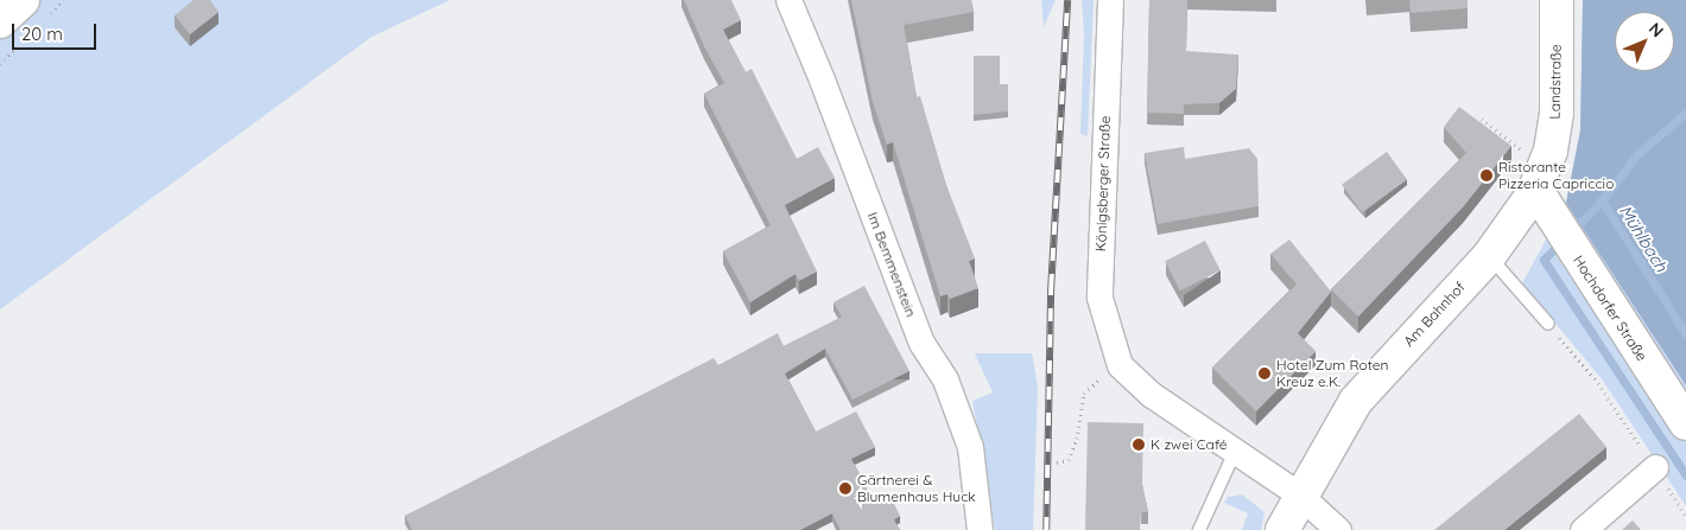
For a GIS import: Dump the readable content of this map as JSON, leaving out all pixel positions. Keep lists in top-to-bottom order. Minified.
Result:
{"streets":{"main road":["Landstraße","Hochdorfer Straße","Am Bahnhof"],"street":["Königsberger Straße","Im Bemmenstein"]},"crossings":[["Landstraße","Hochdorfer Straße"],["Landstraße","Am Bahnhof"],["Hochdorfer Straße","Am Bahnhof"]],"water":["Mühlbach"],"places":["Ristorante Pizzeria Capriccio","Hotel Zum Roten Kreuz e.K.","K zwei Café","Gärtnerei & Blumenhaus Huck"],"scale_bar":"20 m","north":"top right"}
